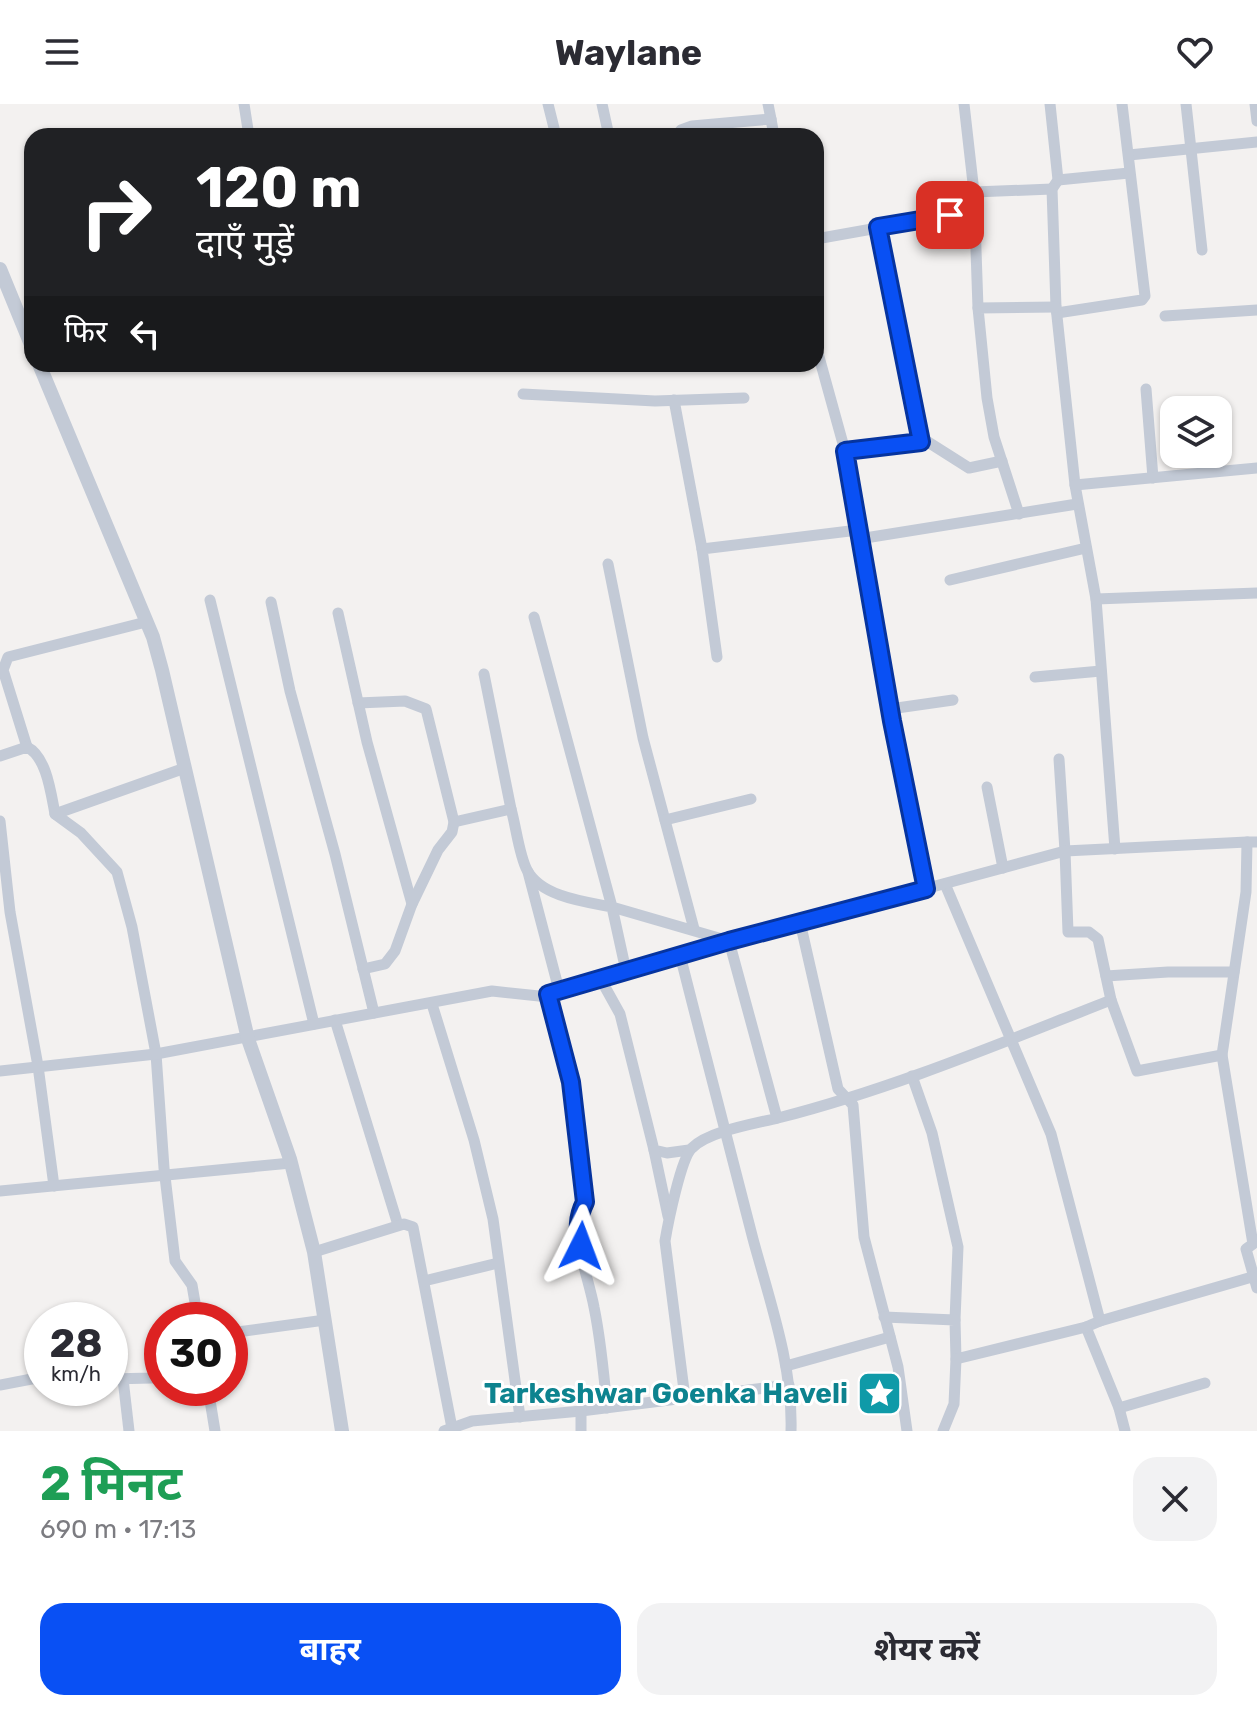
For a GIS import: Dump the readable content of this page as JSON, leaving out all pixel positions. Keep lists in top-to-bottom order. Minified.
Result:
{"places":{"place":["Tarkeshwar Goenka Haveli"]},"page":{"header":"Waylane","turn":["120 m","दाएँ मुड़ें"],"then":"फिर","speed":"28 km/h","limit":"30","heading":["2 मिनट","690 m · 17:13"],"buttons":["बाहर","शेयर करें"]}}
